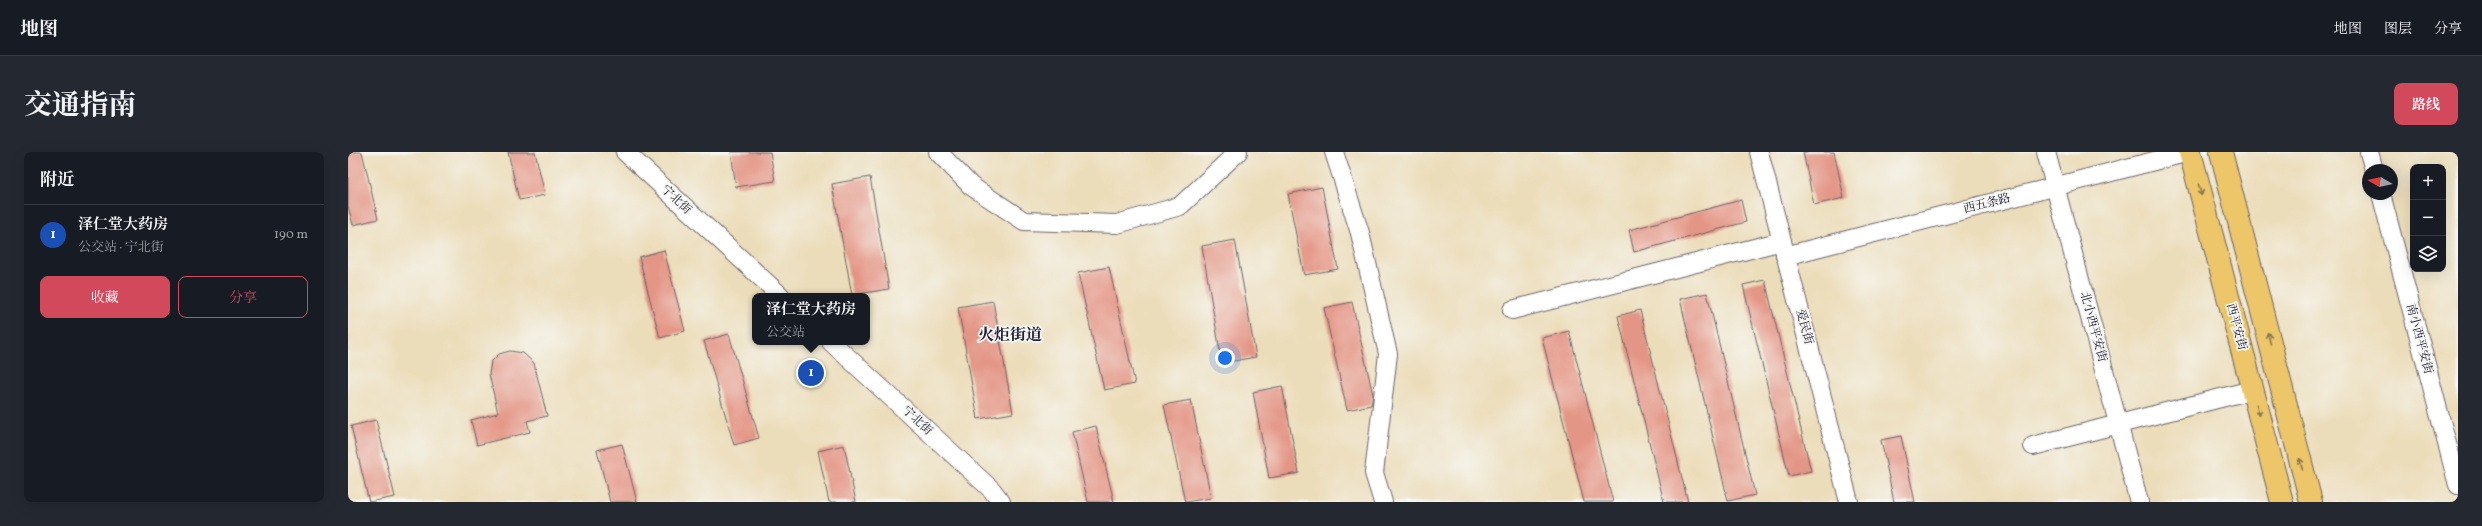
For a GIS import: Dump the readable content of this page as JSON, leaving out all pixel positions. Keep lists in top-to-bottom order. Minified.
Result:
{"streets":{"main road":["西平安街"],"street":["宁北街","西五条路","爱民街","北小西平安街","南小西平安街"]},"crossings":[["西五条路","爱民街"],["西五条路","北小西平安街"],["西五条路","西平安街"]],"districts":["火炬街道"],"north":"left","page":{"header":"地图","nav":["地图","图层","分享"],"title":"交通指南","buttons":["路线",["收藏","分享"]],"heading":"附近","map_buttons":["+","−"],"list":[{"mark":"1","name":"泽仁堂大药房","note":"公交站 · 宁北街","value":"190 m"}],"popup":["泽仁堂大药房","公交站"],"pins":"1"}}
